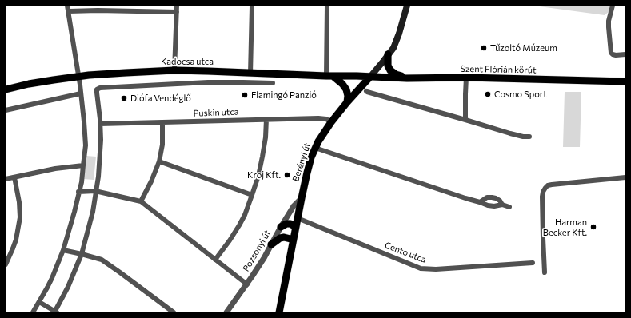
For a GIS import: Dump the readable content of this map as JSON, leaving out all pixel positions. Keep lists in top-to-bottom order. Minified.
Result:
{"streets":{"main road":["Kadocsa utca","Szent Flórián körút","Berényi út"],"street":["Puskin utca","Pozsonyi út","Cento utca"]},"crossings":[["Kadocsa utca","Szent Flórián körút"],["Kadocsa utca","Berényi út"],["Szent Flórián körút","Berényi út"],["Puskin utca","Berényi út"],["Berényi út","Pozsonyi út"],["Berényi út","Cento utca"]],"places":["Tűzoltó Múzeum","Cosmo Sport","Flamingó Panzió","Diófa Vendéglő","Kroj Kft.","Harman Becker Kft."]}
